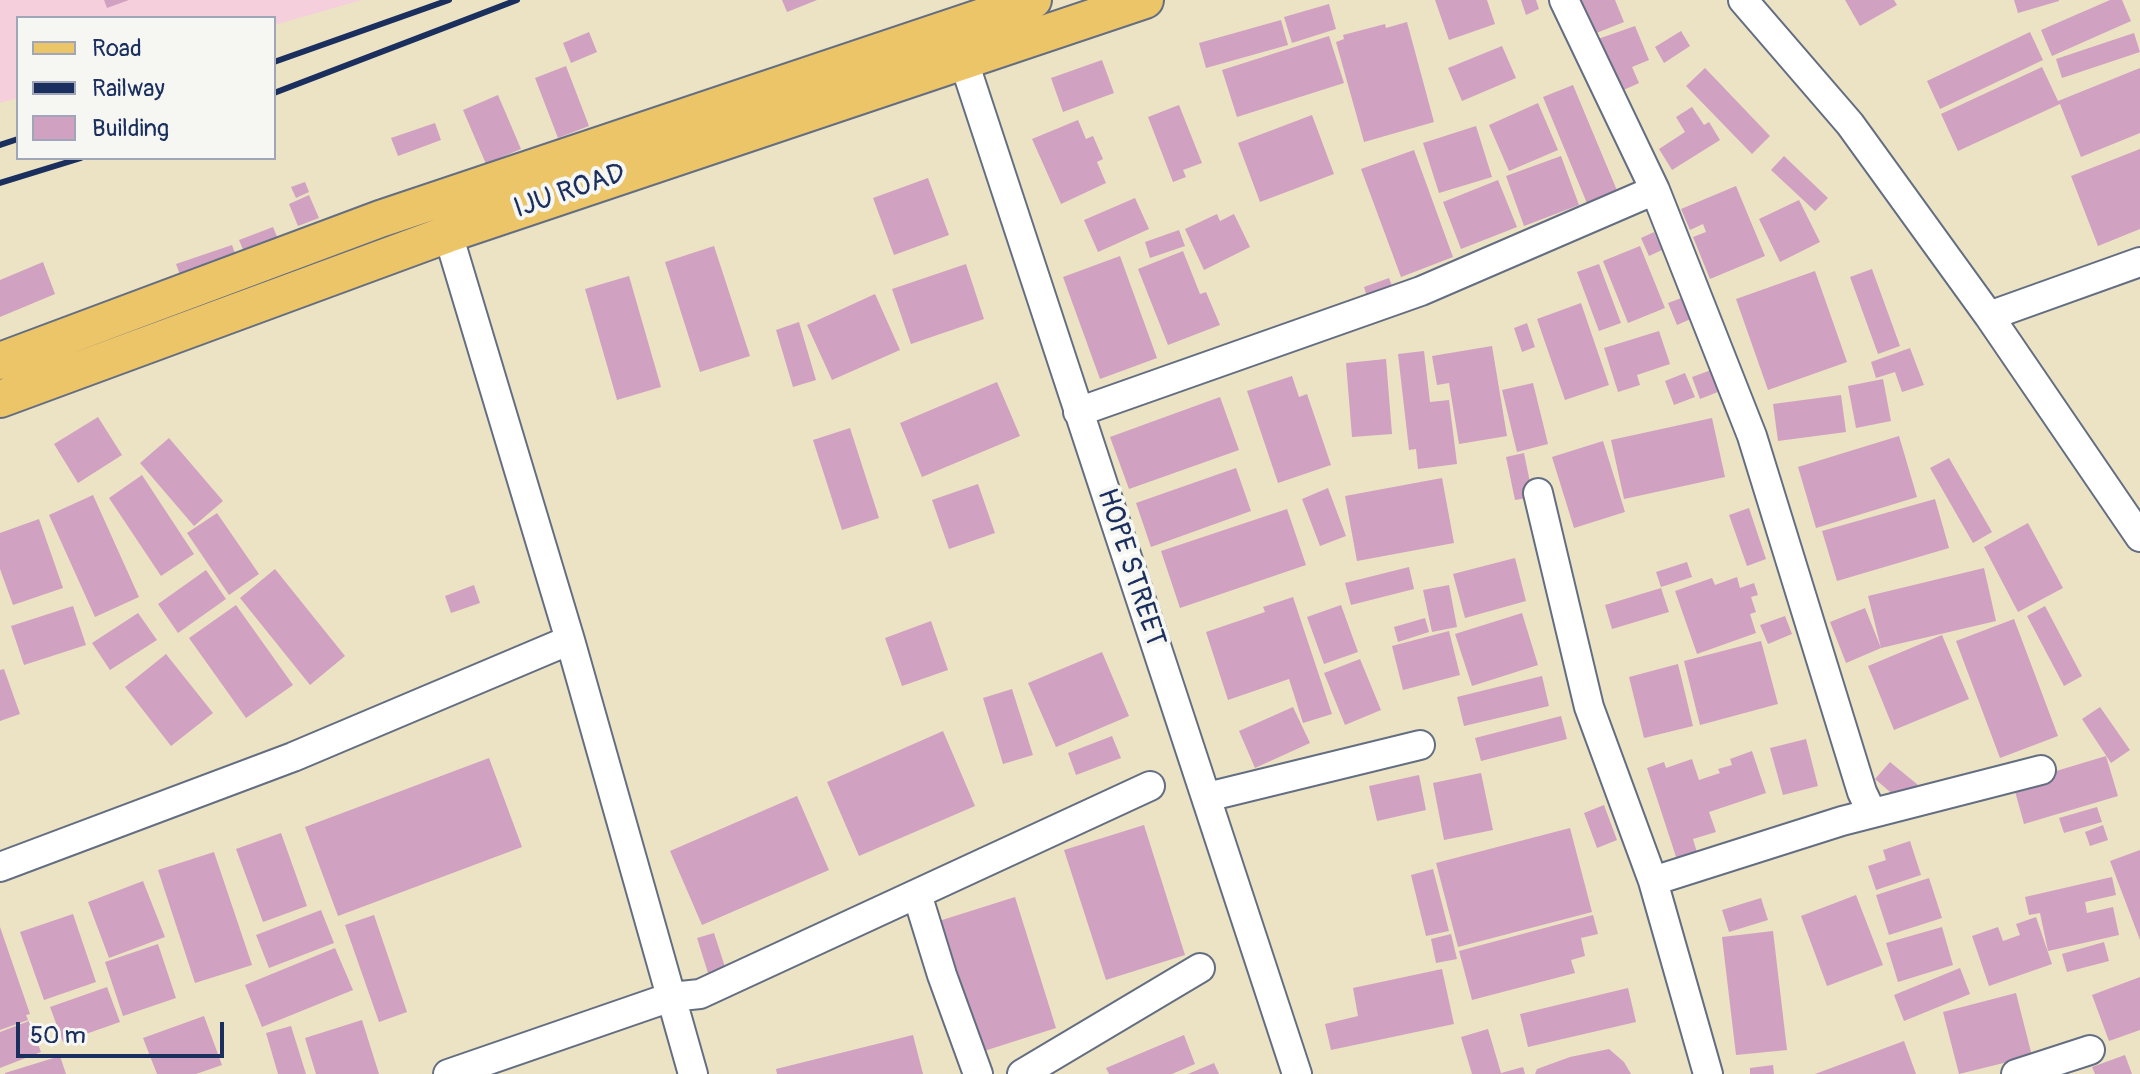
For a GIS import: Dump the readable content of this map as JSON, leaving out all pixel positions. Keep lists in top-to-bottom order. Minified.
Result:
{"streets":{"main road":["IJU ROAD"],"street":["HOPE STREET"]},"crossings":[["IJU ROAD","HOPE STREET"]],"legend":["Road","Railway","Building"],"scale_bar":"50 m"}
